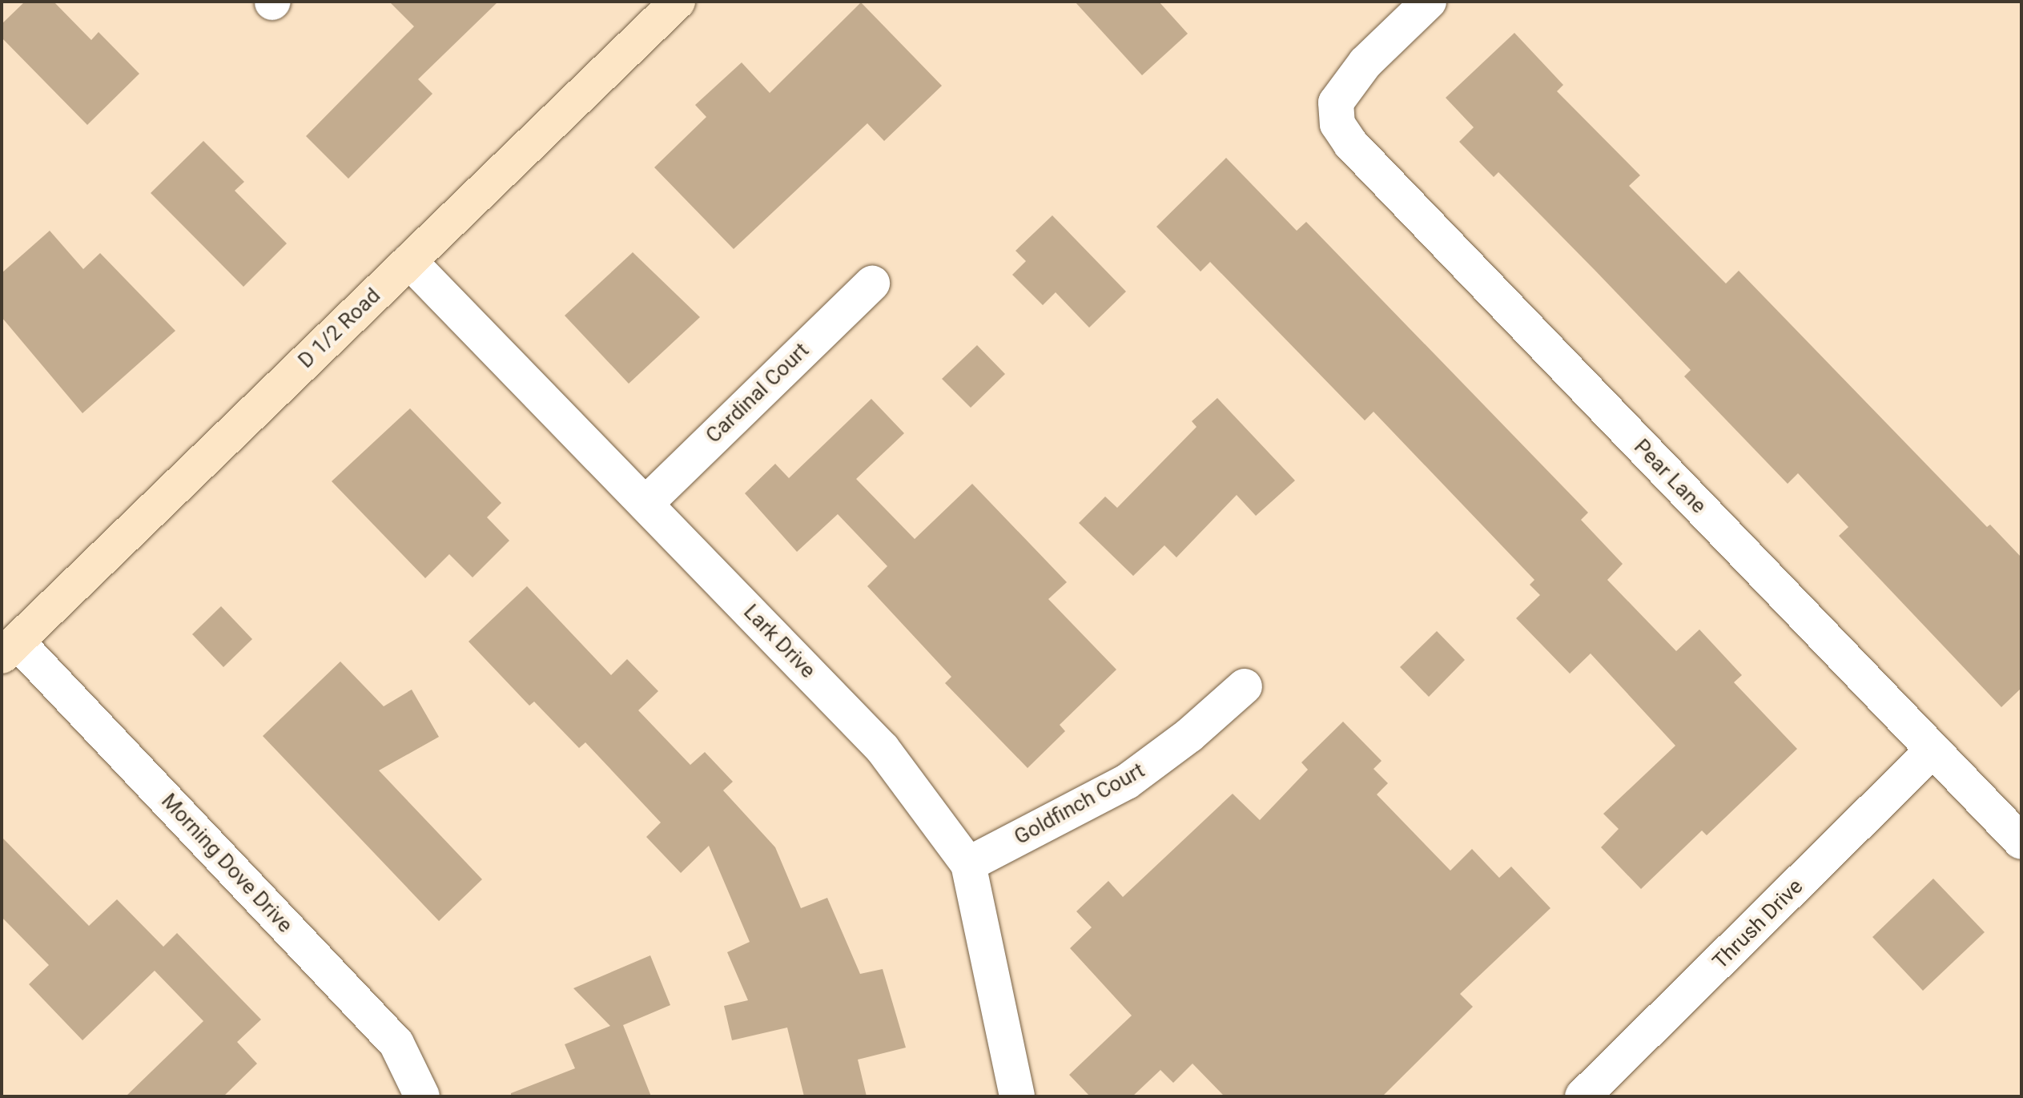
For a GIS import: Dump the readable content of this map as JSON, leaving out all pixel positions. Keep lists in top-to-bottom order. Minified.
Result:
{"streets":{"main road":["D 1/2 Road"],"street":["Cardinal Court","Pear Lane","Lark Drive","Goldfinch Court","Morning Dove Drive","Thrush Drive"]},"crossings":[["D 1/2 Road","Lark Drive"],["D 1/2 Road","Morning Dove Drive"],["Cardinal Court","Lark Drive"],["Pear Lane","Thrush Drive"],["Lark Drive","Goldfinch Court"]]}
